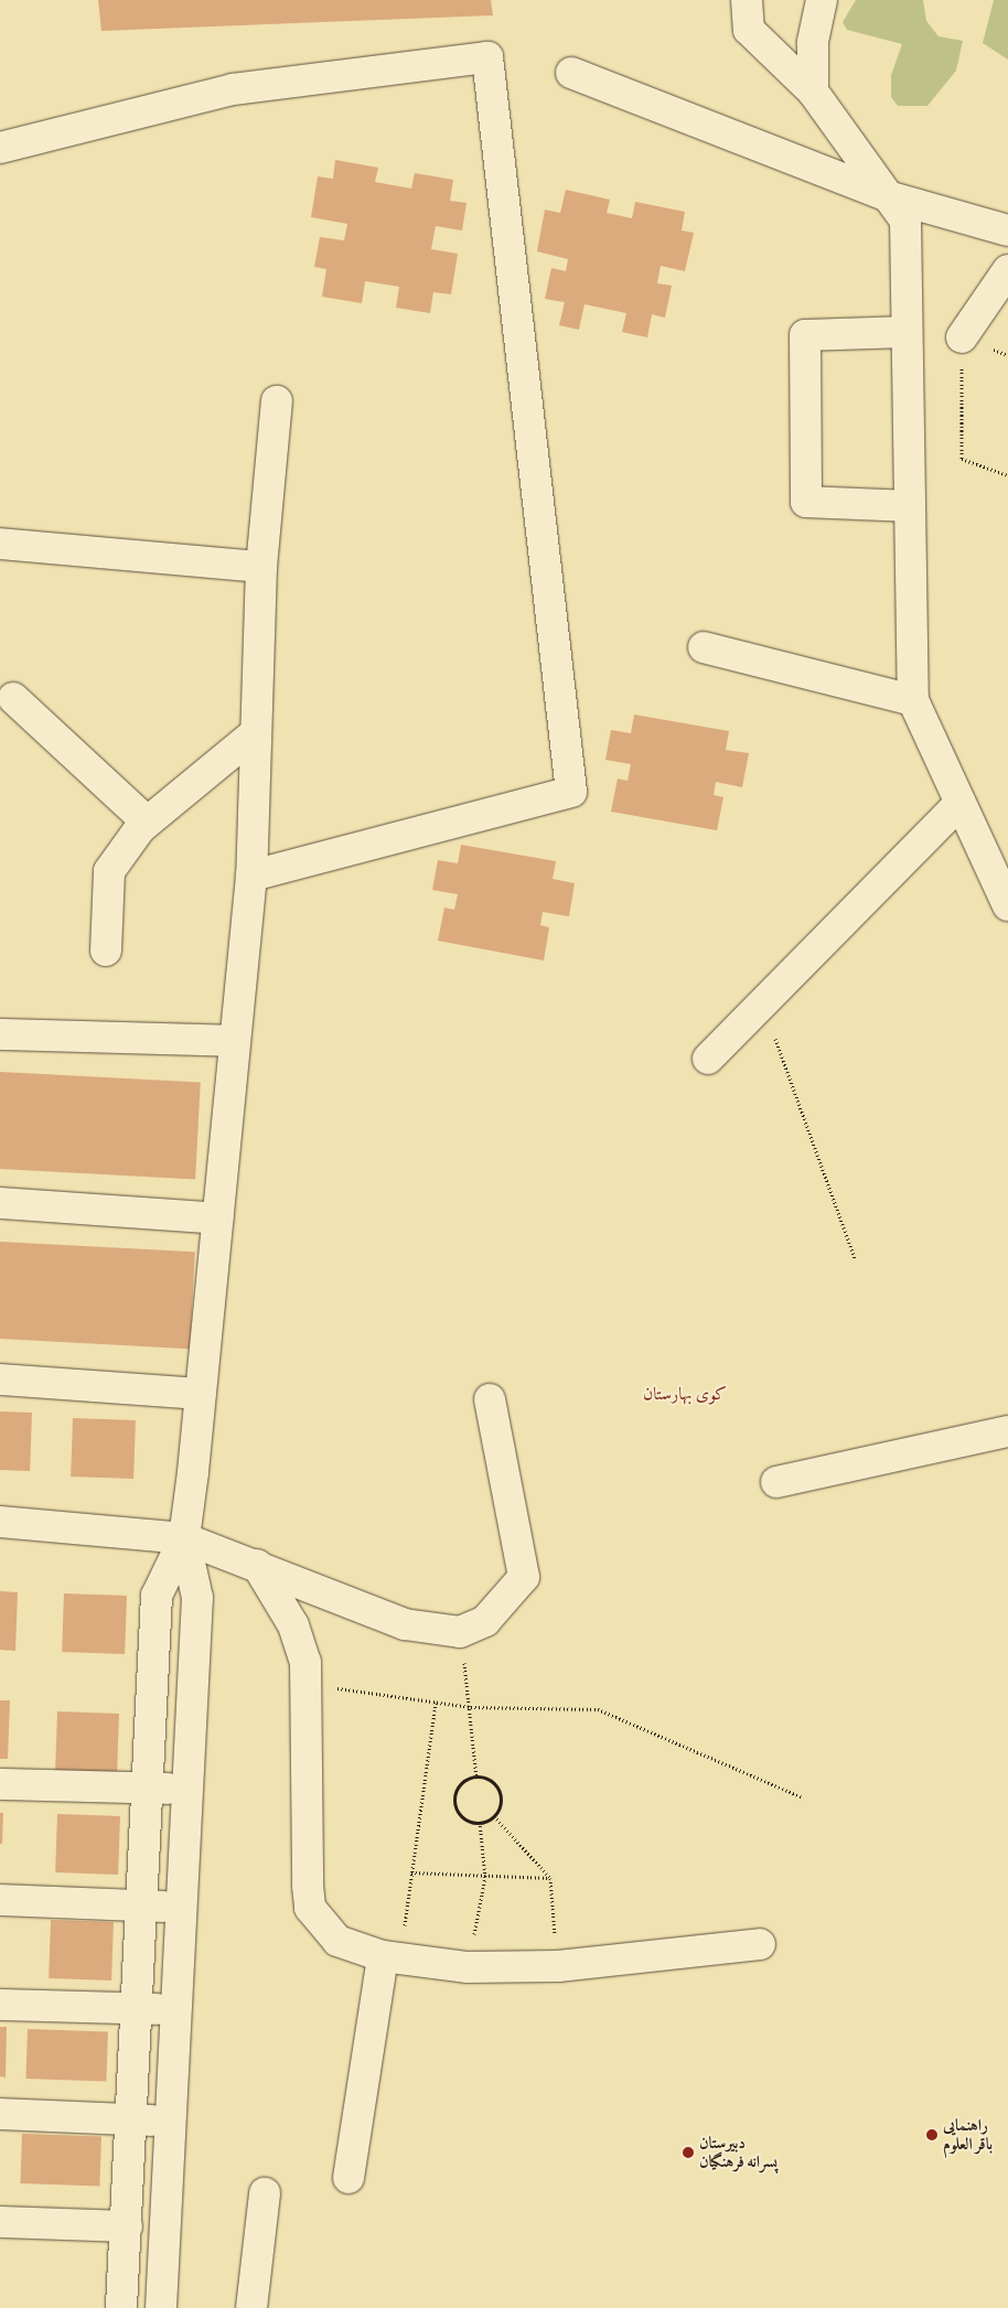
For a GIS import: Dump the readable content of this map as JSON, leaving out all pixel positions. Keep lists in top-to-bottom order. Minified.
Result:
{"districts":["کوی بهارستان"],"places":["راهنمایی باقر العلوم","دبیرستان پسرانه فرهنگیان"]}
